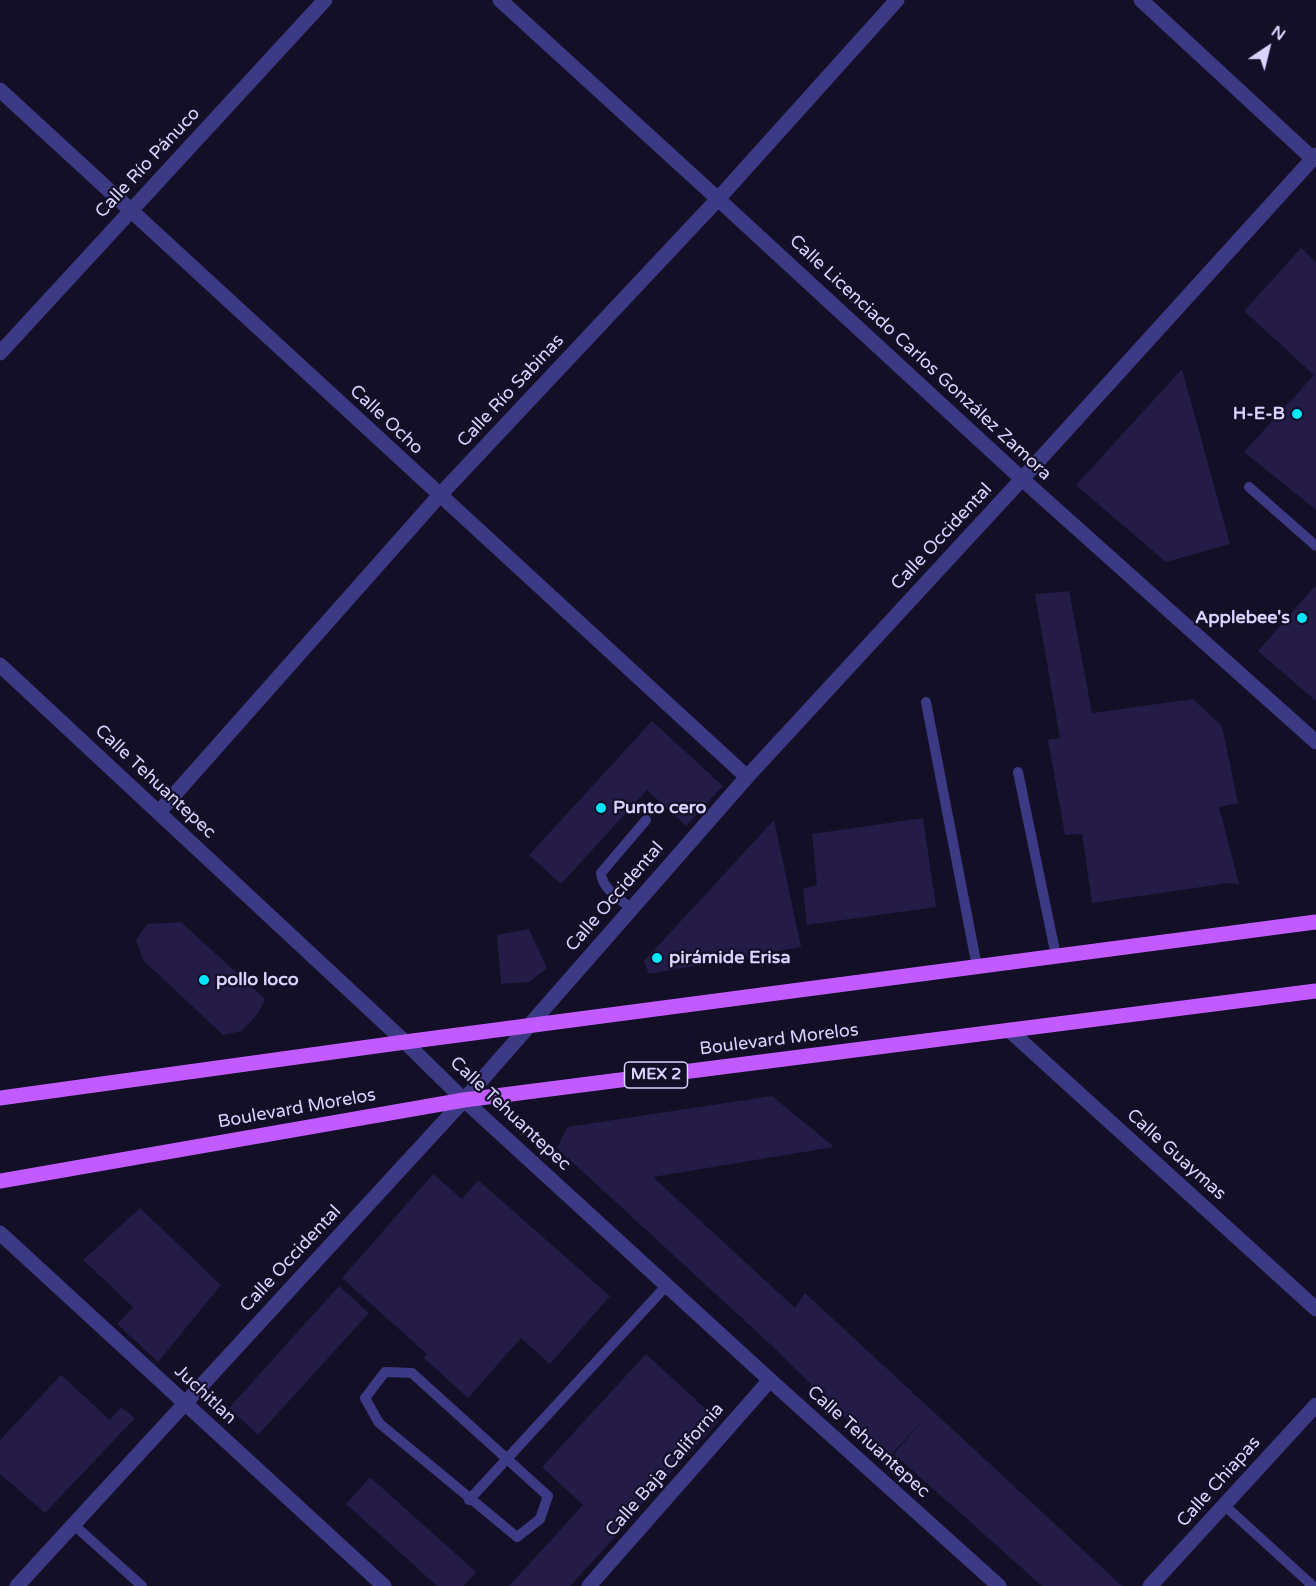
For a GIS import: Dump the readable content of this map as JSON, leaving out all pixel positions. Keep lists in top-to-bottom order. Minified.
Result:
{"streets":{"main road":["Boulevard Morelos","MEX 2"],"street":["Calle Río Pánuco","Calle Licenciado Carlos González Zamora","Calle Río Sabinas","Calle Ocho","Calle Occidental","Calle Tehuantepec","Calle Guaymas","Juchitlan","Calle Baja California","Calle Chiapas"]},"crossings":[["Calle Río Pánuco","Calle Ocho"],["Calle Licenciado Carlos González Zamora","Calle Río Sabinas"],["Calle Licenciado Carlos González Zamora","Calle Occidental"],["Calle Río Sabinas","Calle Ocho"],["Calle Río Sabinas","Calle Tehuantepec"],["Calle Ocho","Calle Occidental"],["Calle Occidental","Calle Tehuantepec"],["Calle Occidental","Boulevard Morelos"],["Calle Occidental","Juchitlan"],["Calle Tehuantepec","Boulevard Morelos"],["Calle Tehuantepec","Calle Baja California"],["Boulevard Morelos","Calle Guaymas"]],"places":["H-E-B","Applebee's","Punto cero","pirámide Erisa","pollo loco"],"north":"top right"}
